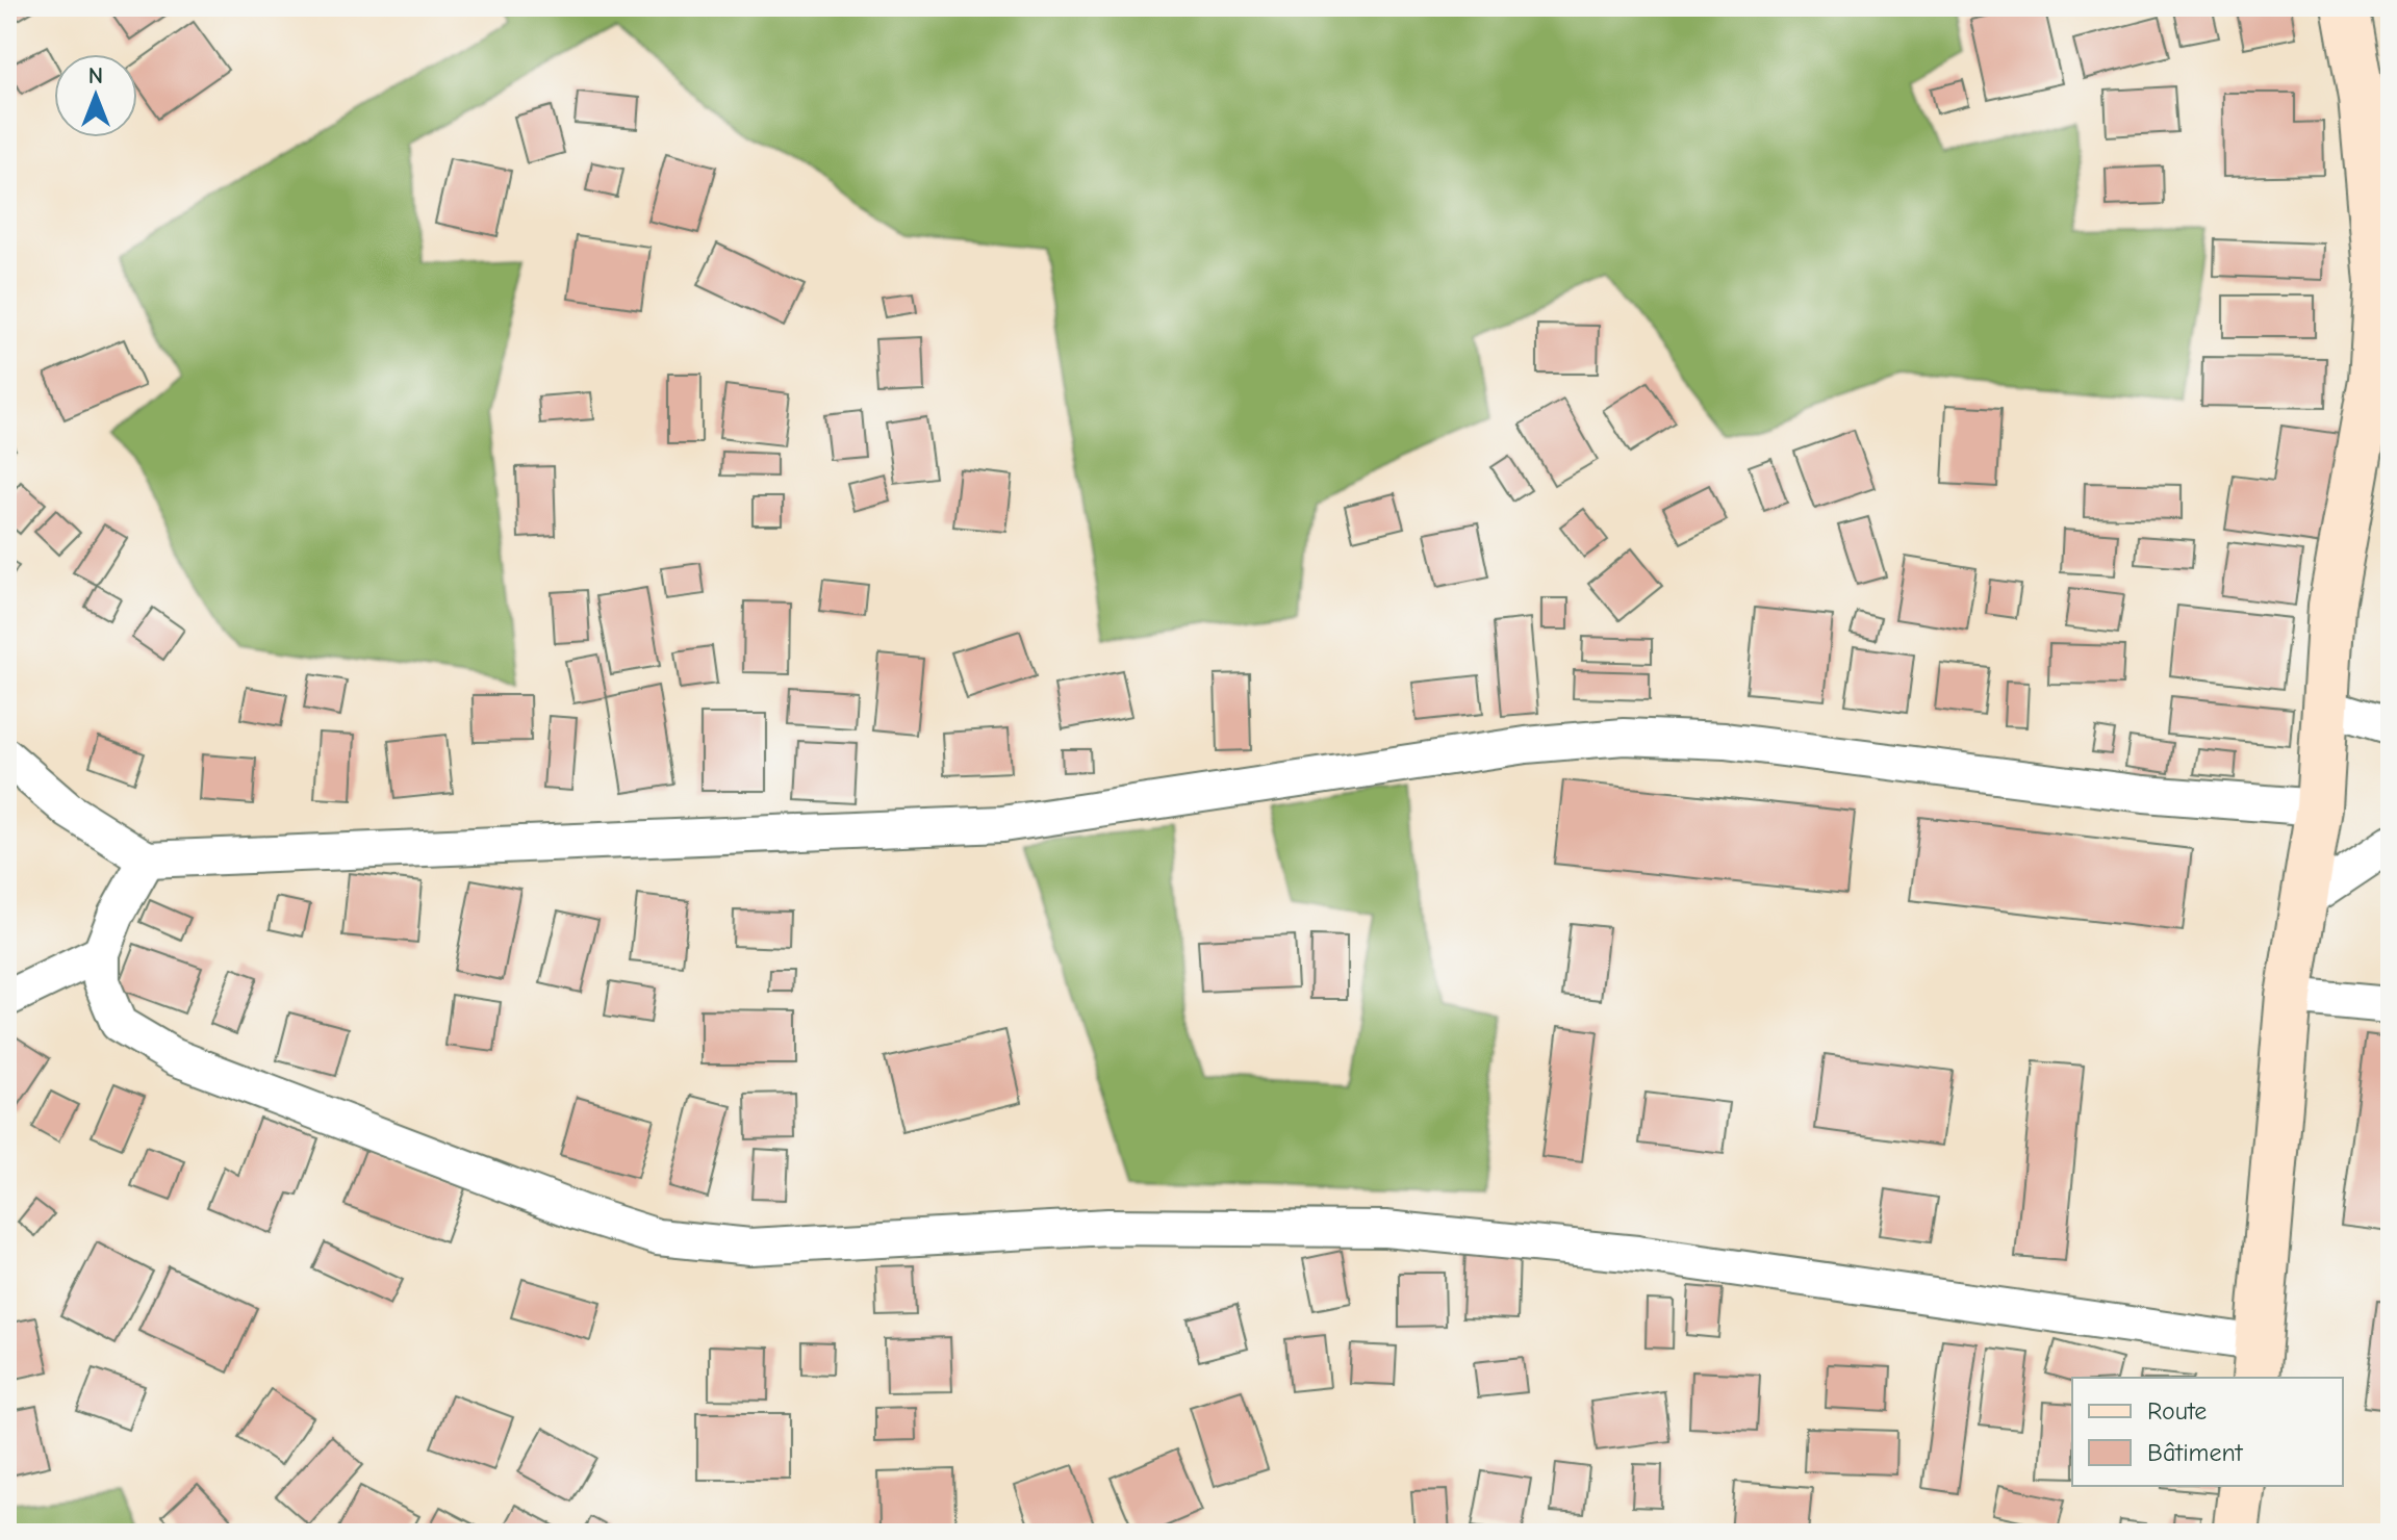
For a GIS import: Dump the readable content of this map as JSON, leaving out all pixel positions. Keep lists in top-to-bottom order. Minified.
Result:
{"legend":["Route","Bâtiment"],"north":"top"}
